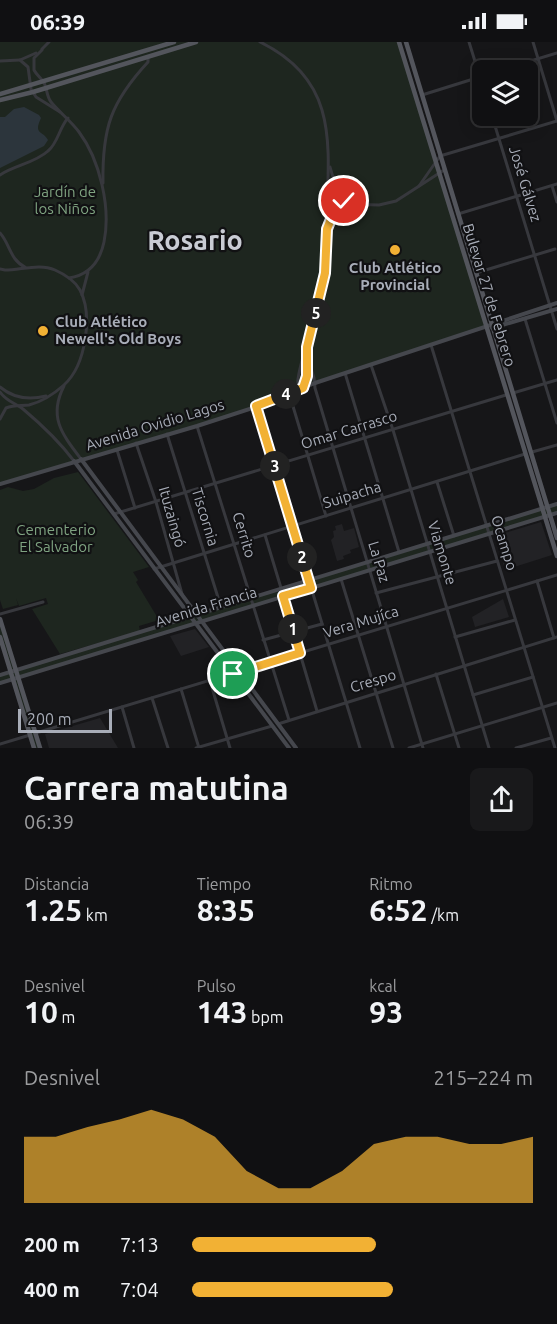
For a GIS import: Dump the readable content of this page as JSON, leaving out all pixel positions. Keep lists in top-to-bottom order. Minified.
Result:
{"streets":{"main road":["Bulevar 27 de Febrero","Avenida Ovidio Lagos","Avenida Francia"],"street":["José Gálvez","Omar Carrasco","Suipacha","Ituzaingó","Tiscornia","Cerrito","Ocampo","Viamonte","La Paz","Vera Mujíca","Crespo"]},"crossings":[["Bulevar 27 de Febrero","Avenida Ovidio Lagos"],["Bulevar 27 de Febrero","Omar Carrasco"],["Bulevar 27 de Febrero","Suipacha"],["Bulevar 27 de Febrero","Avenida Francia"],["Avenida Ovidio Lagos","Ituzaingó"],["Avenida Ovidio Lagos","Tiscornia"],["Avenida Ovidio Lagos","Cerrito"],["Avenida Ovidio Lagos","Ocampo"],["Avenida Ovidio Lagos","Viamonte"],["Avenida Ovidio Lagos","La Paz"],["Omar Carrasco","Ituzaingó"],["Omar Carrasco","Tiscornia"],["Omar Carrasco","Cerrito"],["Omar Carrasco","Ocampo"],["Omar Carrasco","Viamonte"],["Omar Carrasco","La Paz"],["Suipacha","Ituzaingó"],["Suipacha","Tiscornia"],["Suipacha","Cerrito"],["Suipacha","Ocampo"],["Suipacha","Viamonte"],["Suipacha","La Paz"],["Tiscornia","Avenida Francia"],["Cerrito","Avenida Francia"],["Cerrito","Vera Mujíca"],["Cerrito","Crespo"],["Ocampo","Avenida Francia"],["Ocampo","Vera Mujíca"],["Ocampo","Crespo"],["Viamonte","Avenida Francia"],["Viamonte","Vera Mujíca"],["Viamonte","Crespo"],["La Paz","Avenida Francia"],["La Paz","Vera Mujíca"],["La Paz","Crespo"]],"districts":["Rosario"],"parks":["Jardín de los Niños","Cementerio El Salvador"],"places":["Club Atlético Provincial","Club Atlético Newell's Old Boys"],"scale_bar":"200 m","page":{"status":"06:39","pins":["5","4","3","2","1"],"scale":"200 m","heading":["Carrera matutina","06:39"],"stats":[["Distancia","1.25 km"],["Tiempo","8:35"],["Ritmo","6:52 /km"],["Desnivel","10 m"],["Pulso","143 bpm"],["kcal","93"]],"chart":["Desnivel","215–224 m"],"list":[{"name":"200 m","note":"7:13"},{"name":"400 m","note":"7:04"}]}}
